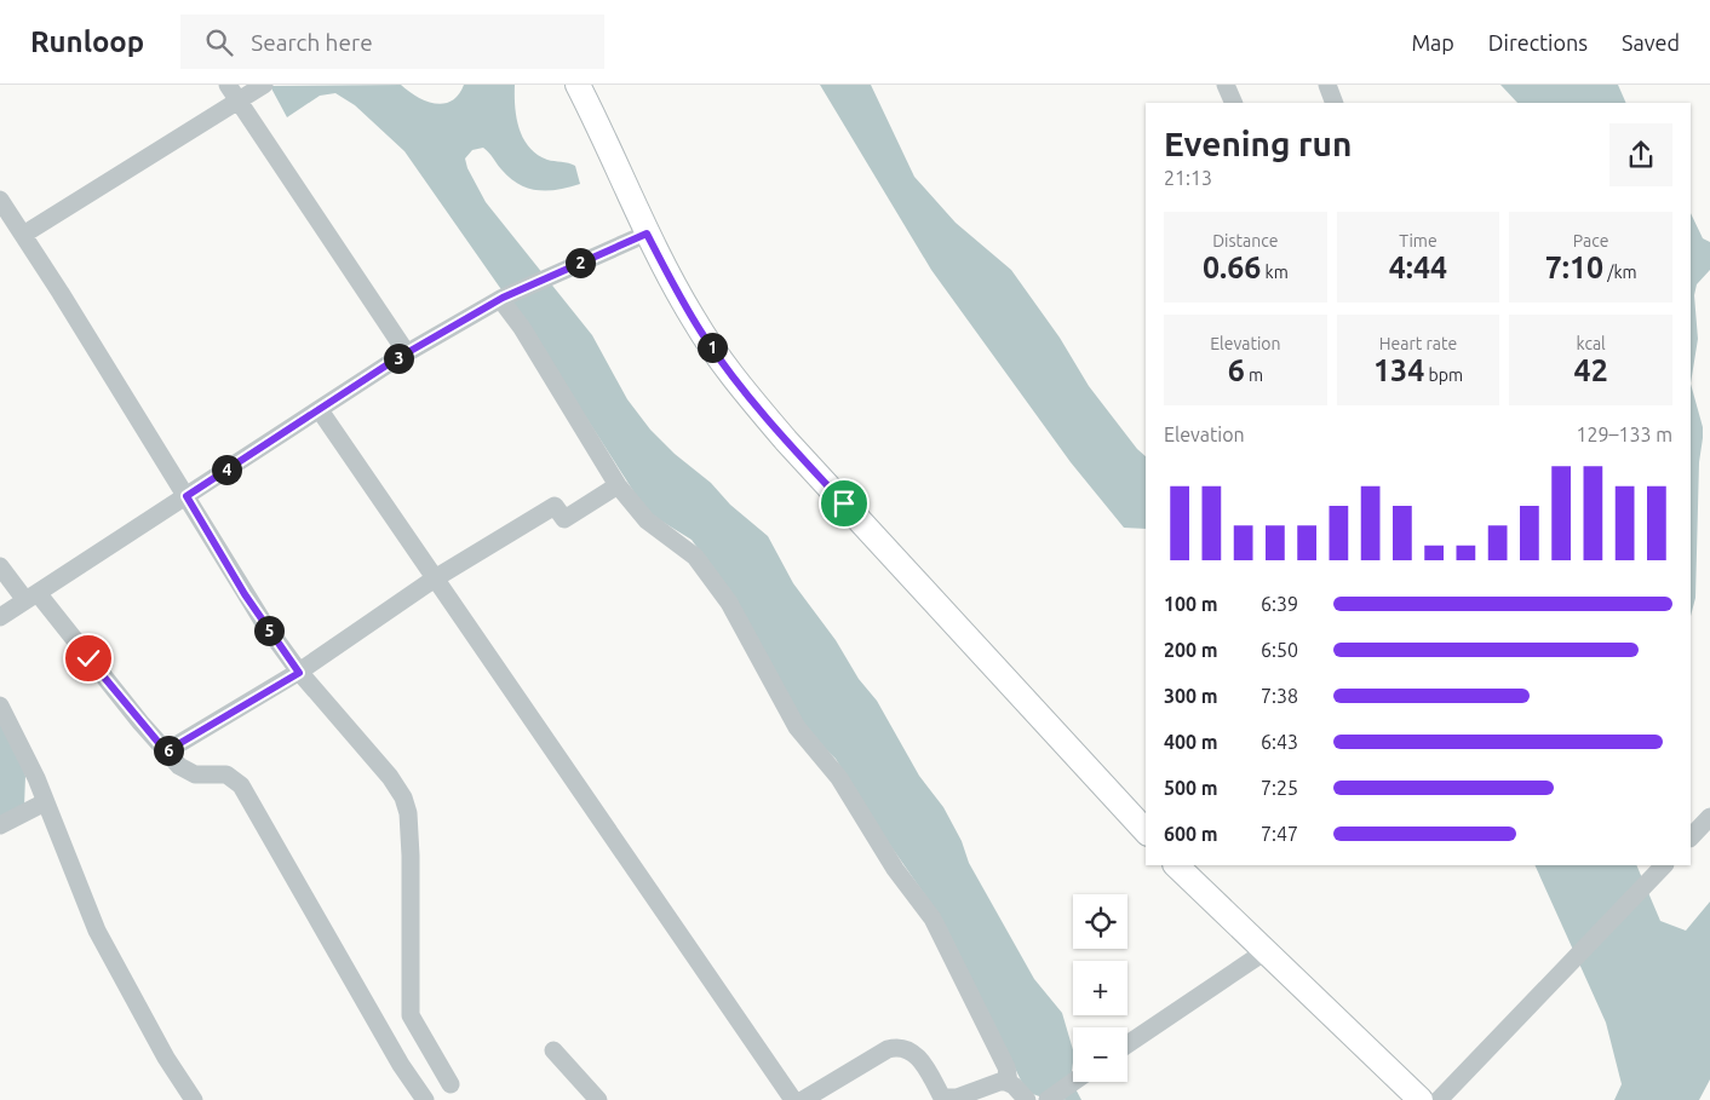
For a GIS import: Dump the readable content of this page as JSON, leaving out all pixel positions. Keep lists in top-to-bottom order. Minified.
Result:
{"page":{"header":"Runloop","search":"Search here","nav":["Map","Directions","Saved"],"heading":["Evening run","21:13"],"stats":[["Distance","0.66 km"],["Time","4:44"],["Pace","7:10 /km"],["Elevation","6 m"],["Heart rate","134 bpm"],["kcal","42"]],"pins":["2","1","3","4","5","6"],"chart":["Elevation","129–133 m"],"list":[{"name":"100 m","note":"6:39"},{"name":"200 m","note":"6:50"},{"name":"300 m","note":"7:38"},{"name":"400 m","note":"6:43"},{"name":"500 m","note":"7:25"},{"name":"600 m","note":"7:47"}],"map_buttons":["+","−"]}}
